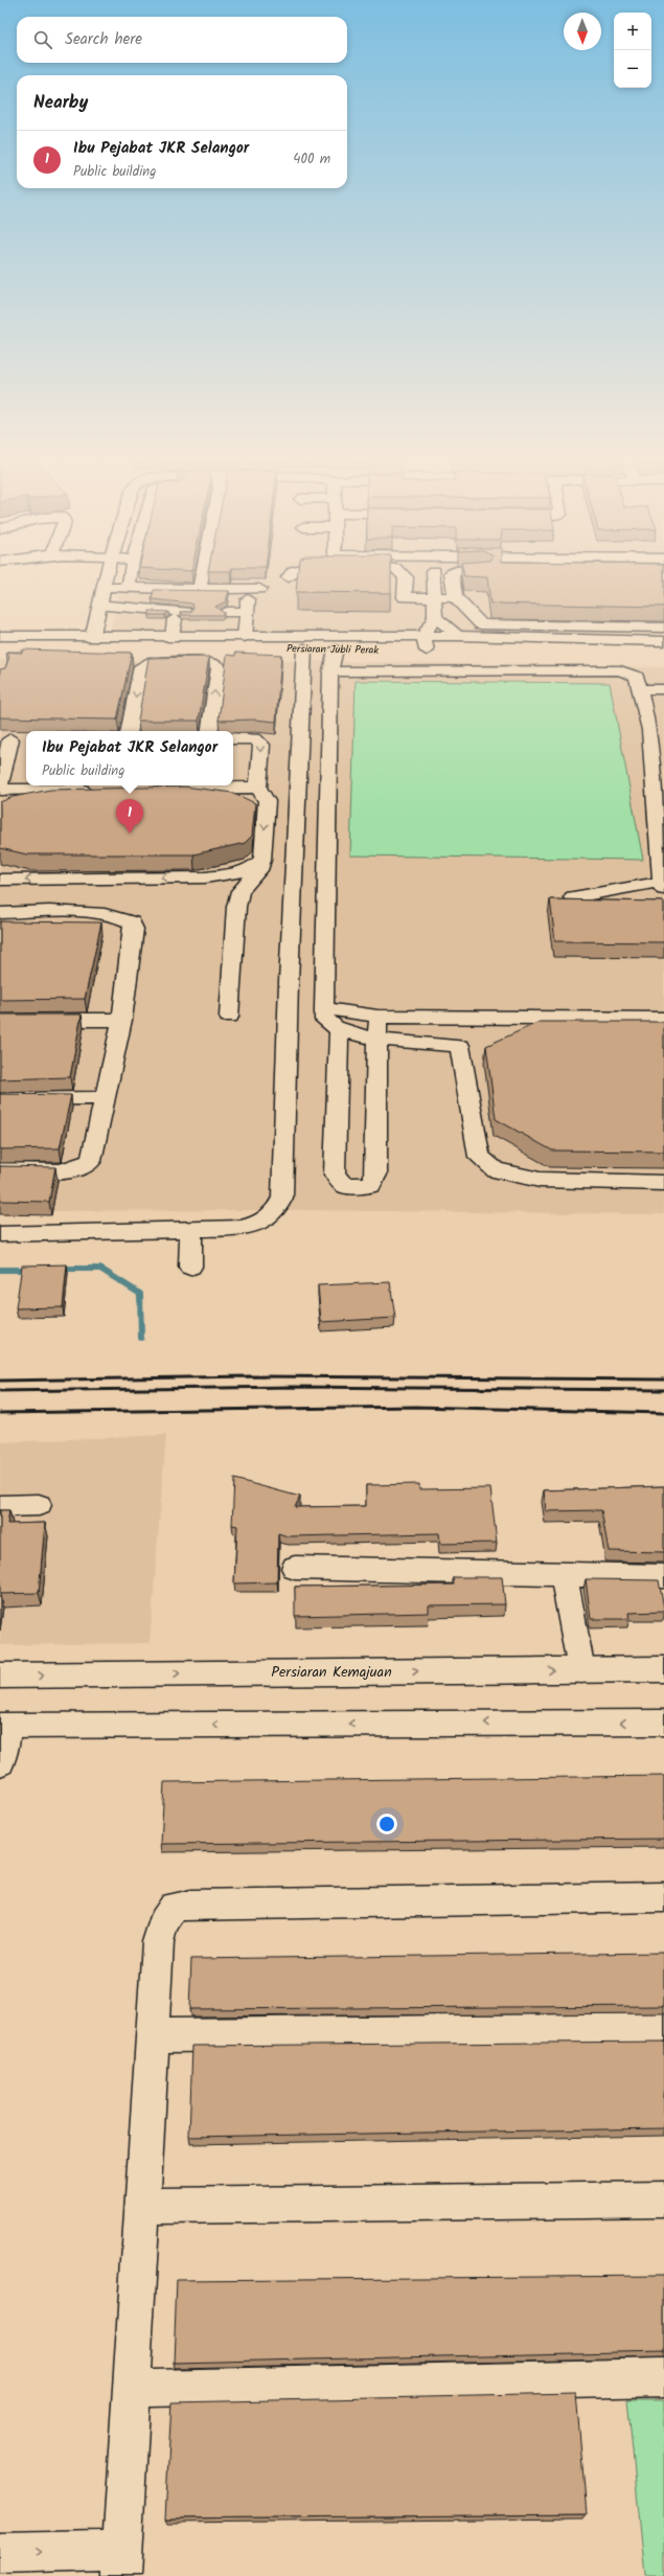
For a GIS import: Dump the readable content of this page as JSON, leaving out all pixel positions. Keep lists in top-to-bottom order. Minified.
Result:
{"streets":{"street":["Persiaran Jubli Perak","Persiaran Kemajuan"]},"north":"bottom","page":{"map_buttons":["+","−"],"search":"Search here","heading":"Nearby","list":[{"mark":"1","name":"Ibu Pejabat JKR Selangor","note":"Public building","value":"400 m"}],"popup":["Ibu Pejabat JKR Selangor","Public building"],"pins":"1"}}
